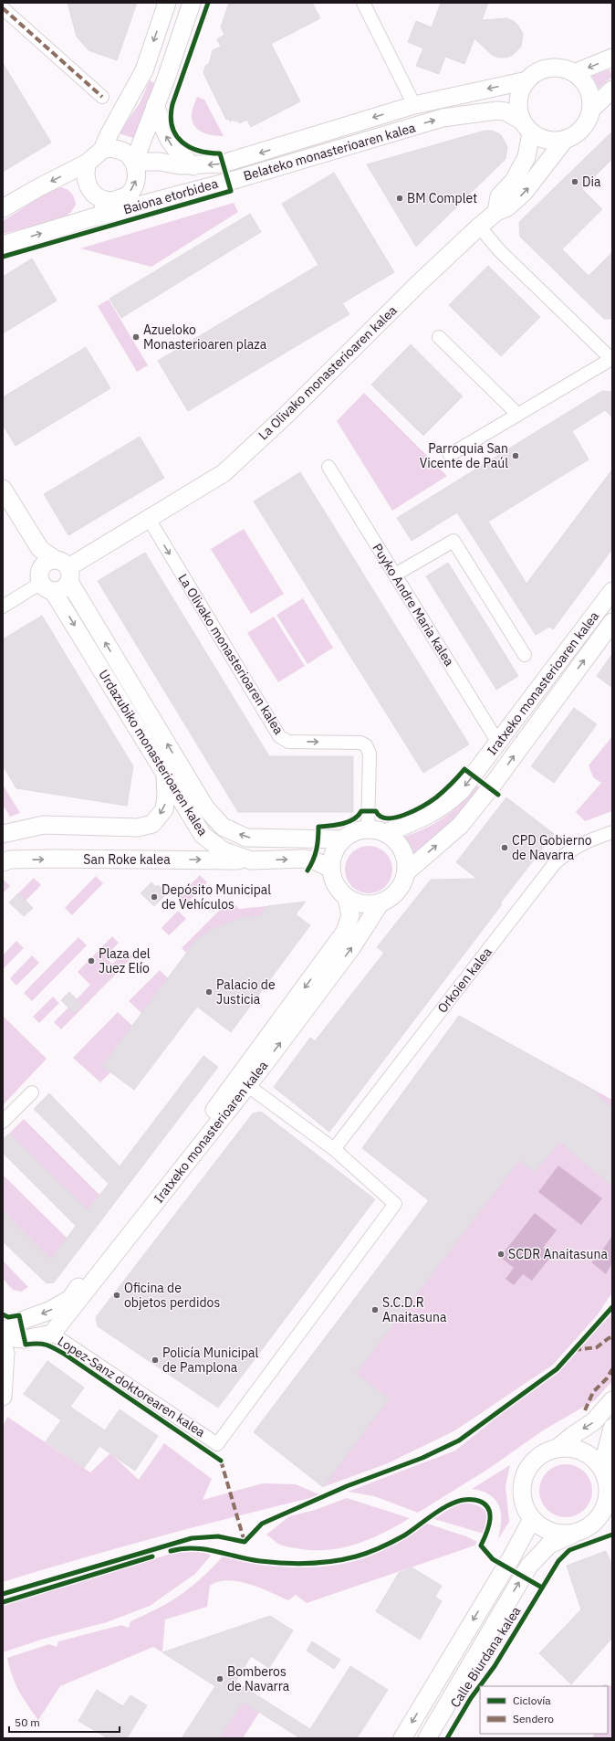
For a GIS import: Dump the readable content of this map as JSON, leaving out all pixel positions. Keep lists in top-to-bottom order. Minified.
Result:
{"streets":{"street":["Belateko monasterioaren kalea","Baiona etorbidea","La Olivako monasterioaren kalea","Puyko Andre Maria kalea","Iratxeko monasterioaren kalea","Urdazubiko monasterioaren kalea","San Roke kalea","Orkoien kalea","Lopez-Sanz doktorearen kalea","Calle Biurdana kalea"]},"crossings":[["Belateko monasterioaren kalea","Baiona etorbidea"],["Belateko monasterioaren kalea","La Olivako monasterioaren kalea"],["La Olivako monasterioaren kalea","Iratxeko monasterioaren kalea"],["La Olivako monasterioaren kalea","Urdazubiko monasterioaren kalea"],["Puyko Andre Maria kalea","Iratxeko monasterioaren kalea"],["Iratxeko monasterioaren kalea","Urdazubiko monasterioaren kalea"],["Iratxeko monasterioaren kalea","Lopez-Sanz doktorearen kalea"],["Urdazubiko monasterioaren kalea","San Roke kalea"],["Orkoien kalea","Lopez-Sanz doktorearen kalea"]],"one_way":["San Roke kalea"],"places":["Dia","BM Complet","Azueloko Monasterioaren plaza","Parroquia San Vicente de Paúl","CPD Gobierno de Navarra","Depósito Municipal de Vehículos","Plaza del Juez Elío","Palacio de Justicia","SCDR Anaitasuna","Oficina de objetos perdidos","S.C.D.R Anaitasuna","Policía Municipal de Pamplona","Bomberos de Navarra"],"legend":["Ciclovía","Sendero"],"scale_bar":"50 m"}
